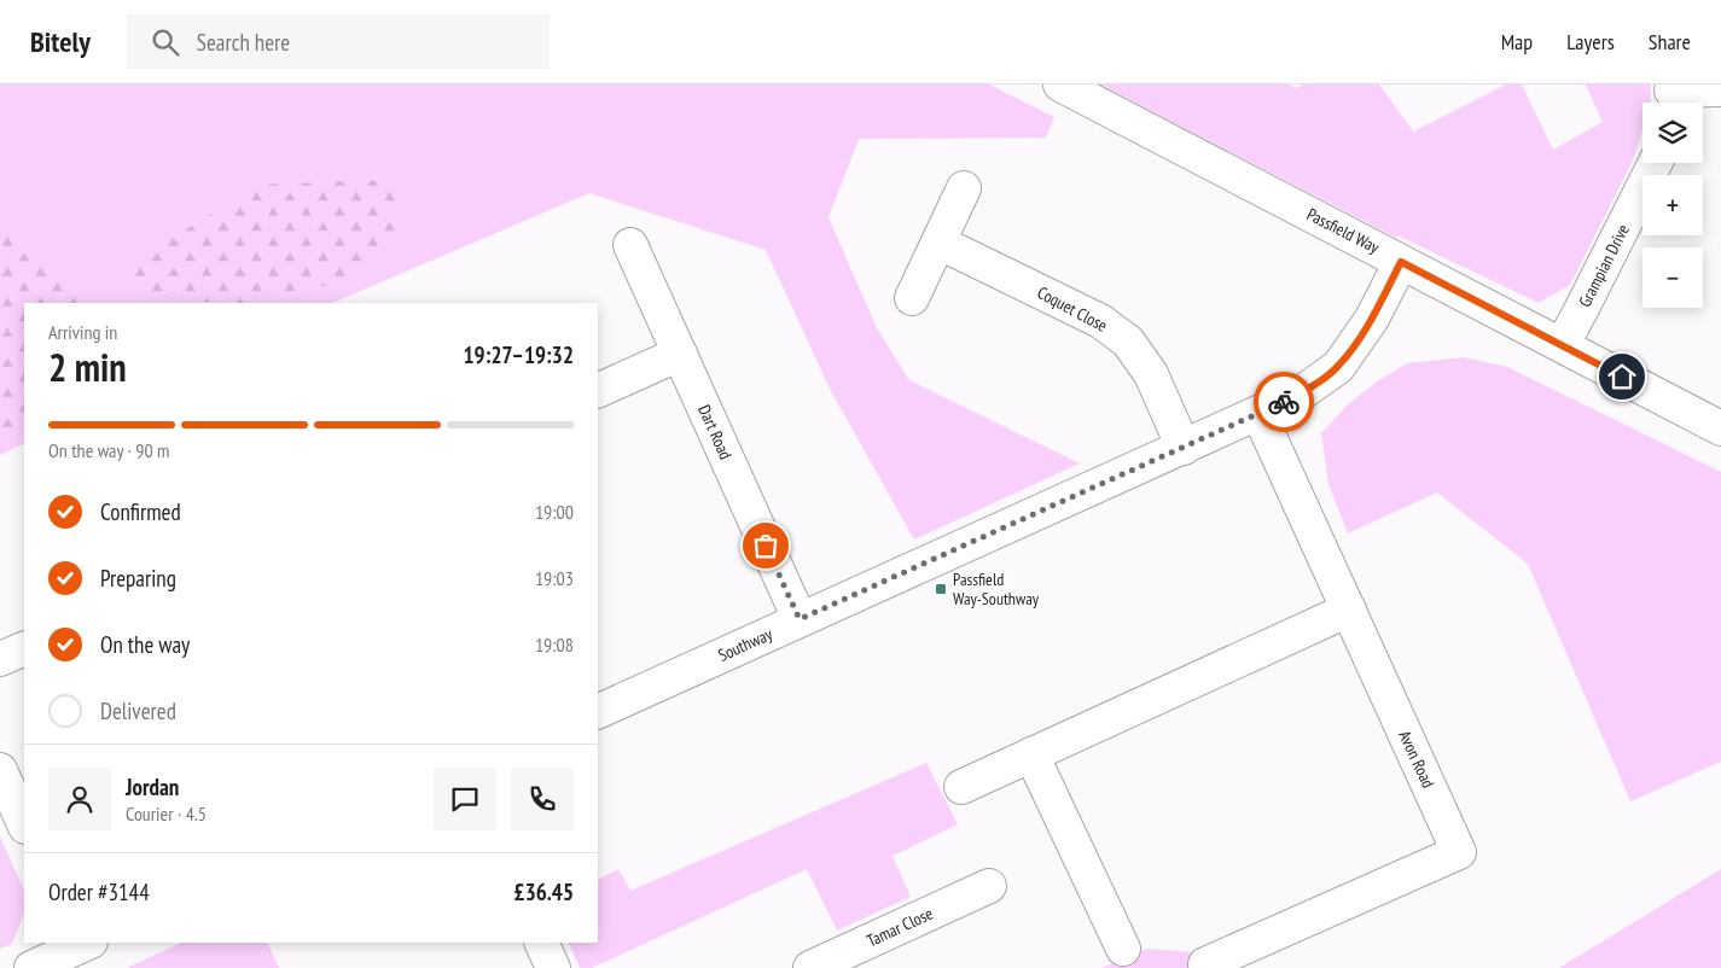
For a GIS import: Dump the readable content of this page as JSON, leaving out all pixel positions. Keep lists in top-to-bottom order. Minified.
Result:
{"streets":{"street":["Passfield Way","Grampian Drive","Coquet Close","Dart Road","Southway","Avon Road","Tamar Close"]},"crossings":[["Passfield Way","Grampian Drive"],["Passfield Way","Southway"],["Coquet Close","Southway"],["Dart Road","Southway"],["Southway","Avon Road"]],"places":{"transit":["Passfield Way-Southway"]},"page":{"header":"Bitely","search":"Search here","nav":["Map","Layers","Share"],"map_buttons":["+","−"],"heading":["2 min","Arriving in","19:27–19:32"],"panel":["Jordan","Courier · 4.5","Order #3144","£36.45"],"bar":"On the way · 90 m","list":[["Confirmed","19:00"],["Preparing","19:03"],["On the way","19:08"],"Delivered"]}}
